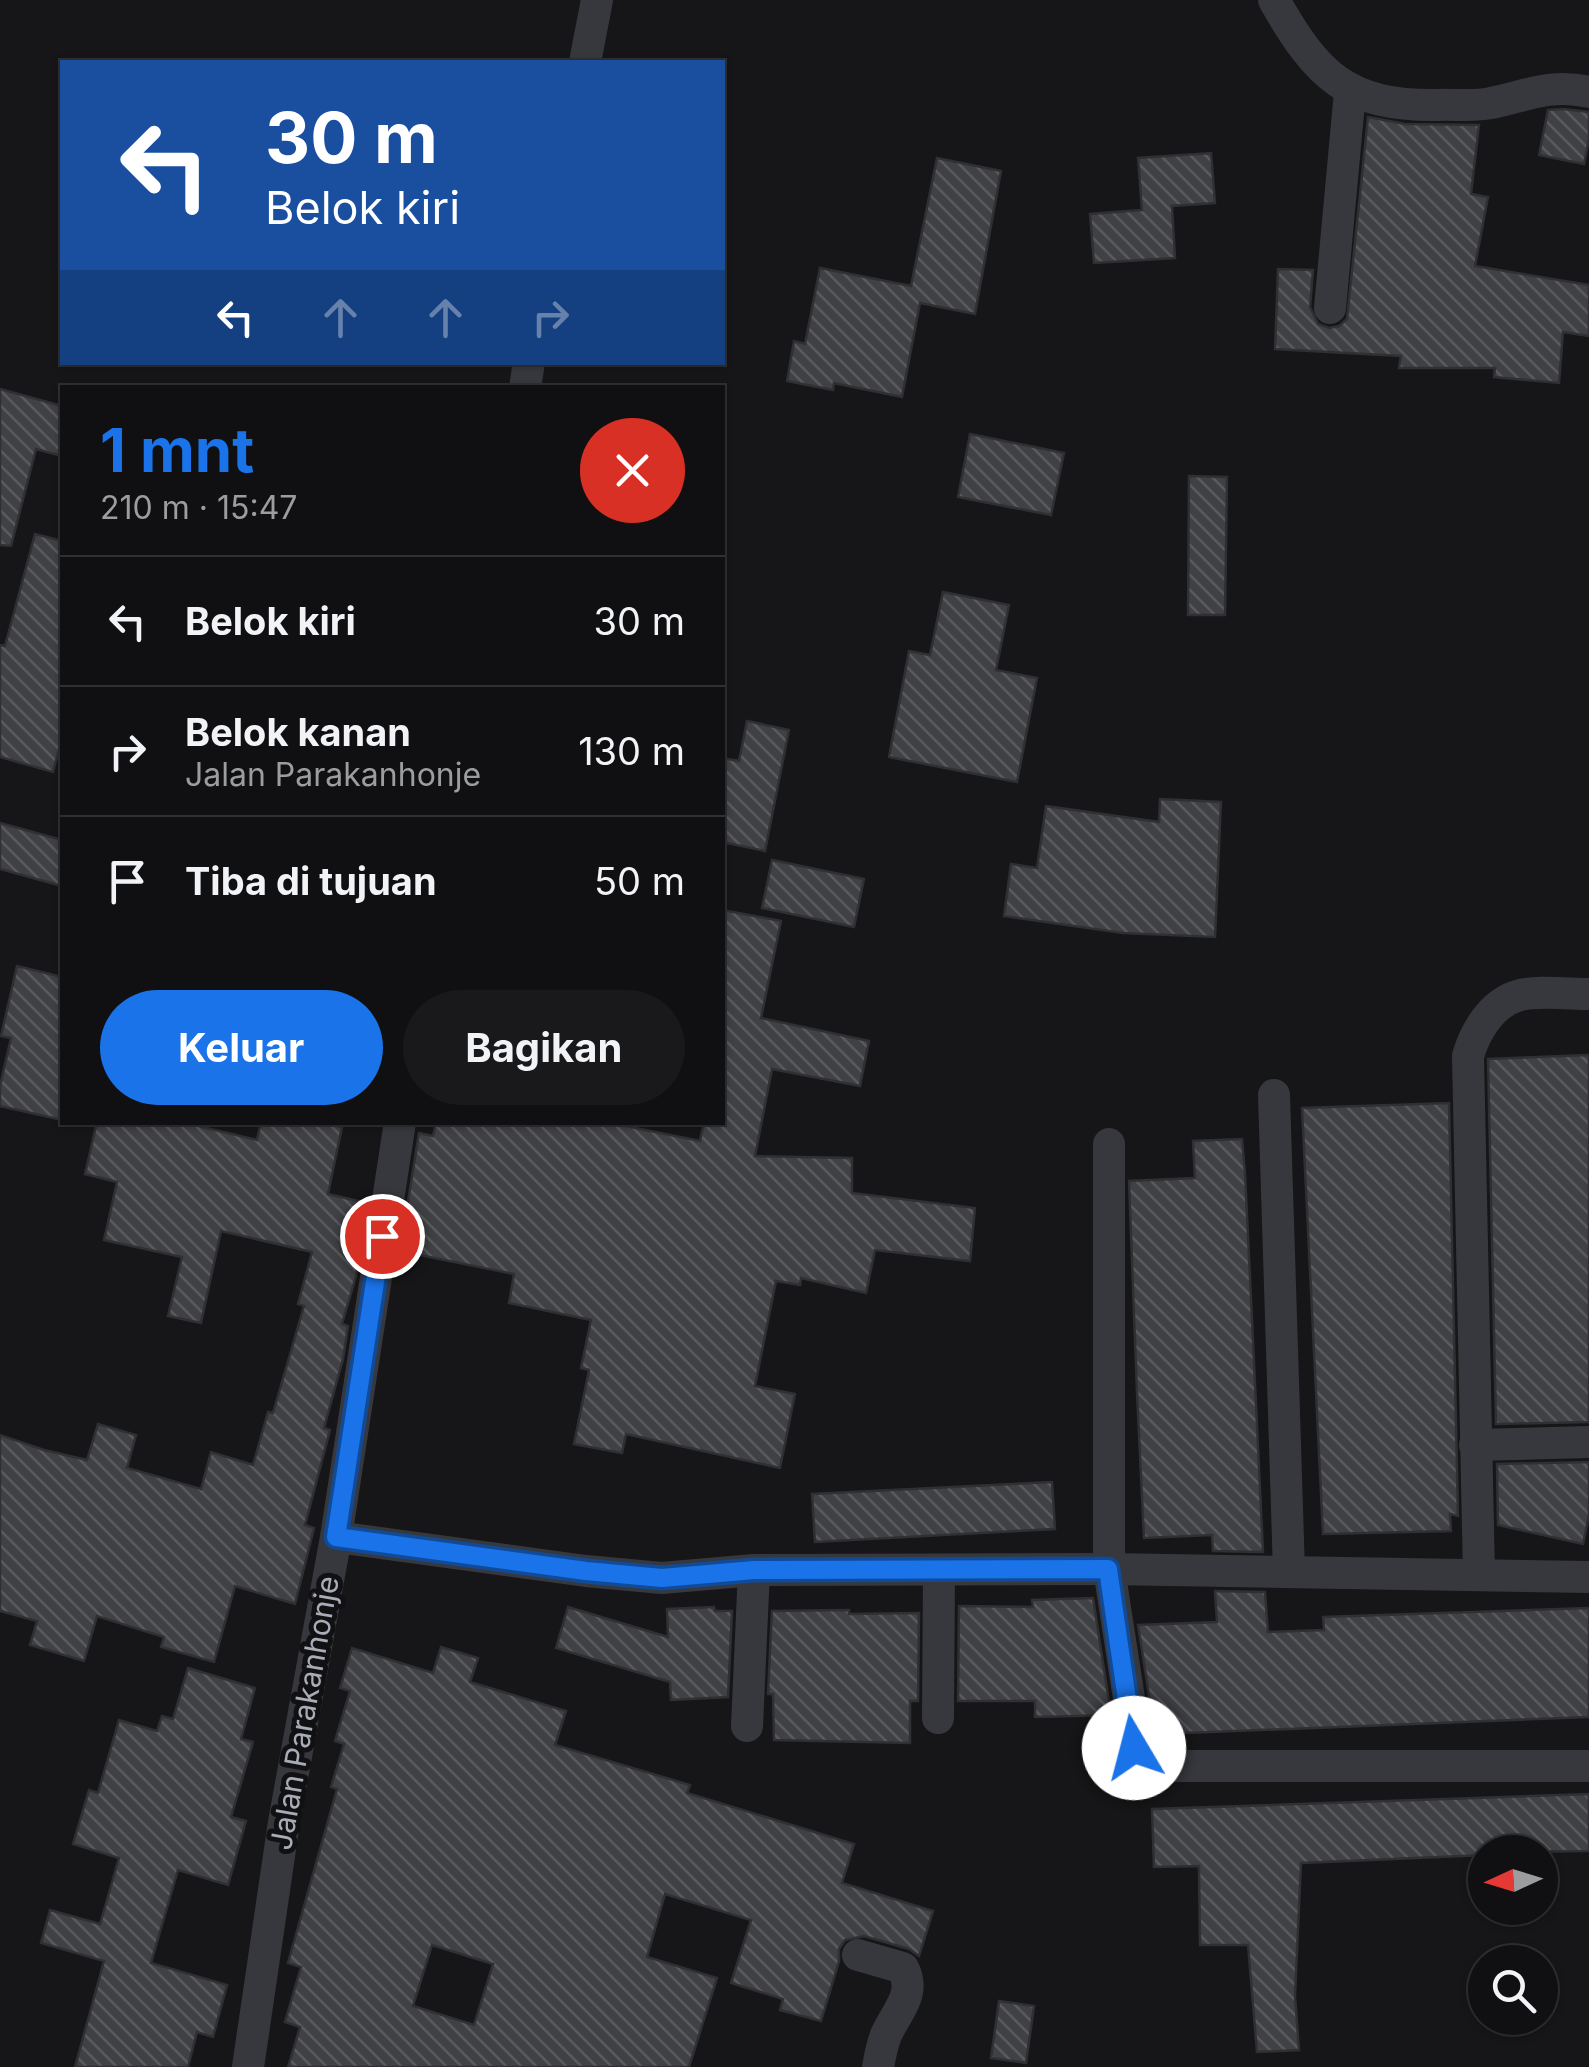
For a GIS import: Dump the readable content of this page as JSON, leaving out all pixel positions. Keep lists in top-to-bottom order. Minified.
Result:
{"streets":{"street":["Jalan Parakanhonje"]},"north":"left","page":{"turn":["30 m","Belok kiri"],"heading":["1 mnt","210 m · 15:47"],"list":[{"name":"Belok kiri","value":"30 m"},{"name":"Belok kanan","note":"Jalan Parakanhonje","value":"130 m"},{"name":"Tiba di tujuan","value":"50 m"}],"buttons":["Keluar","Bagikan"]}}
